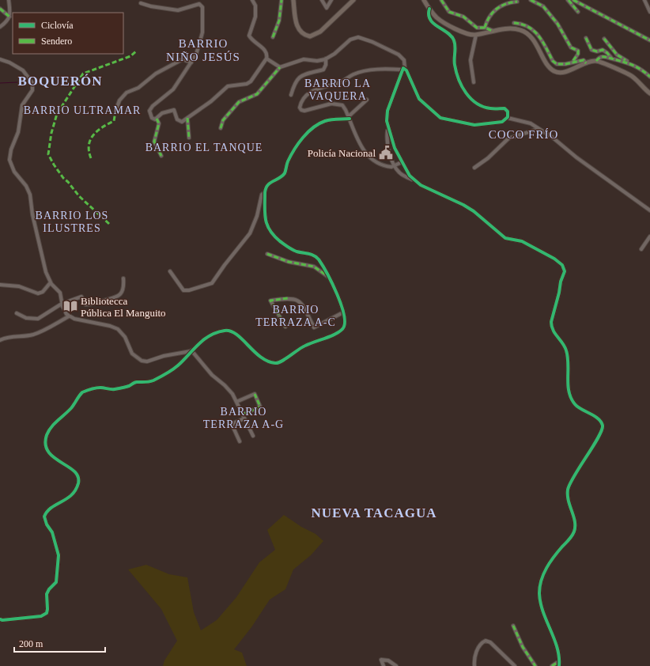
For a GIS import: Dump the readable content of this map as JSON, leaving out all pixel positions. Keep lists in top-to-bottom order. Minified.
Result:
{"districts":["BARRIO NIÑO JESÚS","BOQUERÓN","BARRIO LA VAQUERA","BARRIO ULTRAMAR","COCO FRÍO","BARRIO EL TANQUE","BARRIO LOS ILUSTRES","BARRIO TERRAZA A-C","BARRIO TERRAZA A-G","NUEVA TACAGUA"],"places":{"public building":["Policía Nacional"],"library":["Bibliotecca Pública El Manguito"]},"legend":["Ciclovía","Sendero"],"scale_bar":"200 m"}
